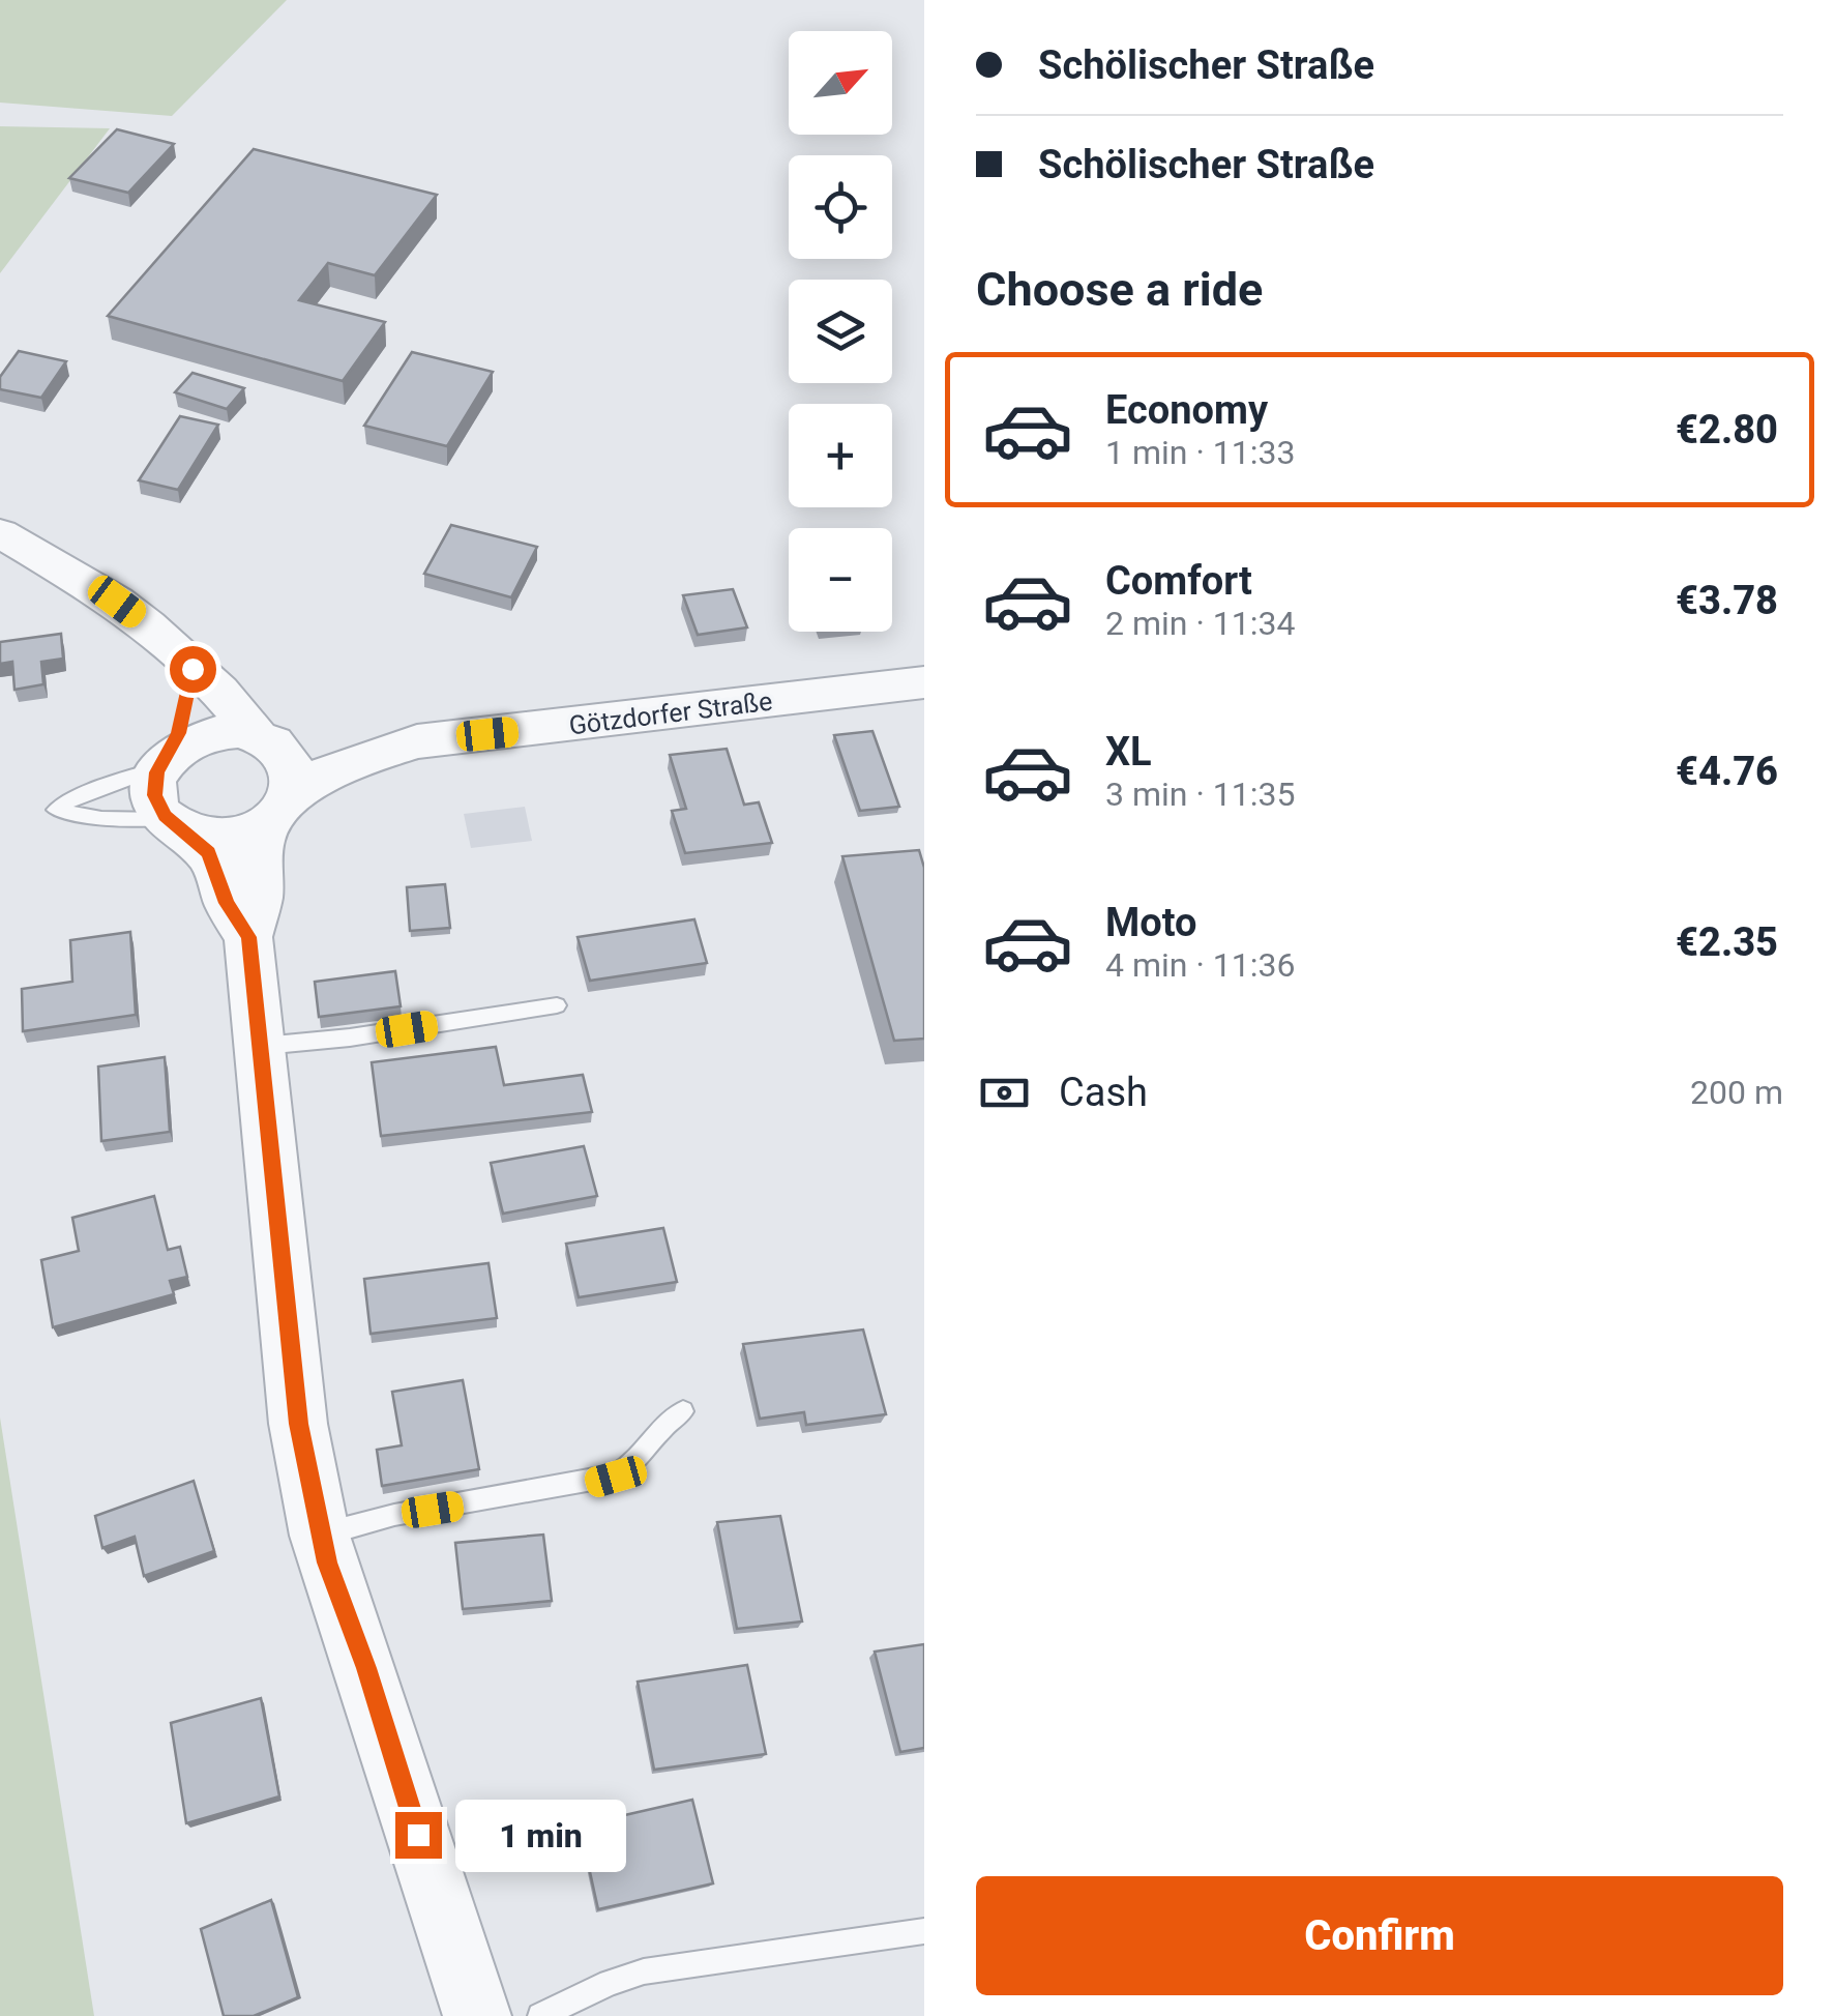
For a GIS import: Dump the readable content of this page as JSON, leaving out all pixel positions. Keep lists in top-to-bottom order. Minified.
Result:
{"streets":{"street":["Götzdorfer Straße"]},"north":"top right","page":{"banner":["Schölischer Straße","Schölischer Straße"],"map_buttons":["+","−"],"heading":"Choose a ride","list":[{"name":"Economy","note":"1 min · 11:33","value":"€2.80"},{"name":"Comfort","note":"2 min · 11:34","value":"€3.78"},{"name":"XL","note":"3 min · 11:35","value":"€4.76"},{"name":"Moto","note":"4 min · 11:36","value":"€2.35"}],"pay":["Cash","200 m"],"bubble":"1 min","buttons":"Confirm"}}
